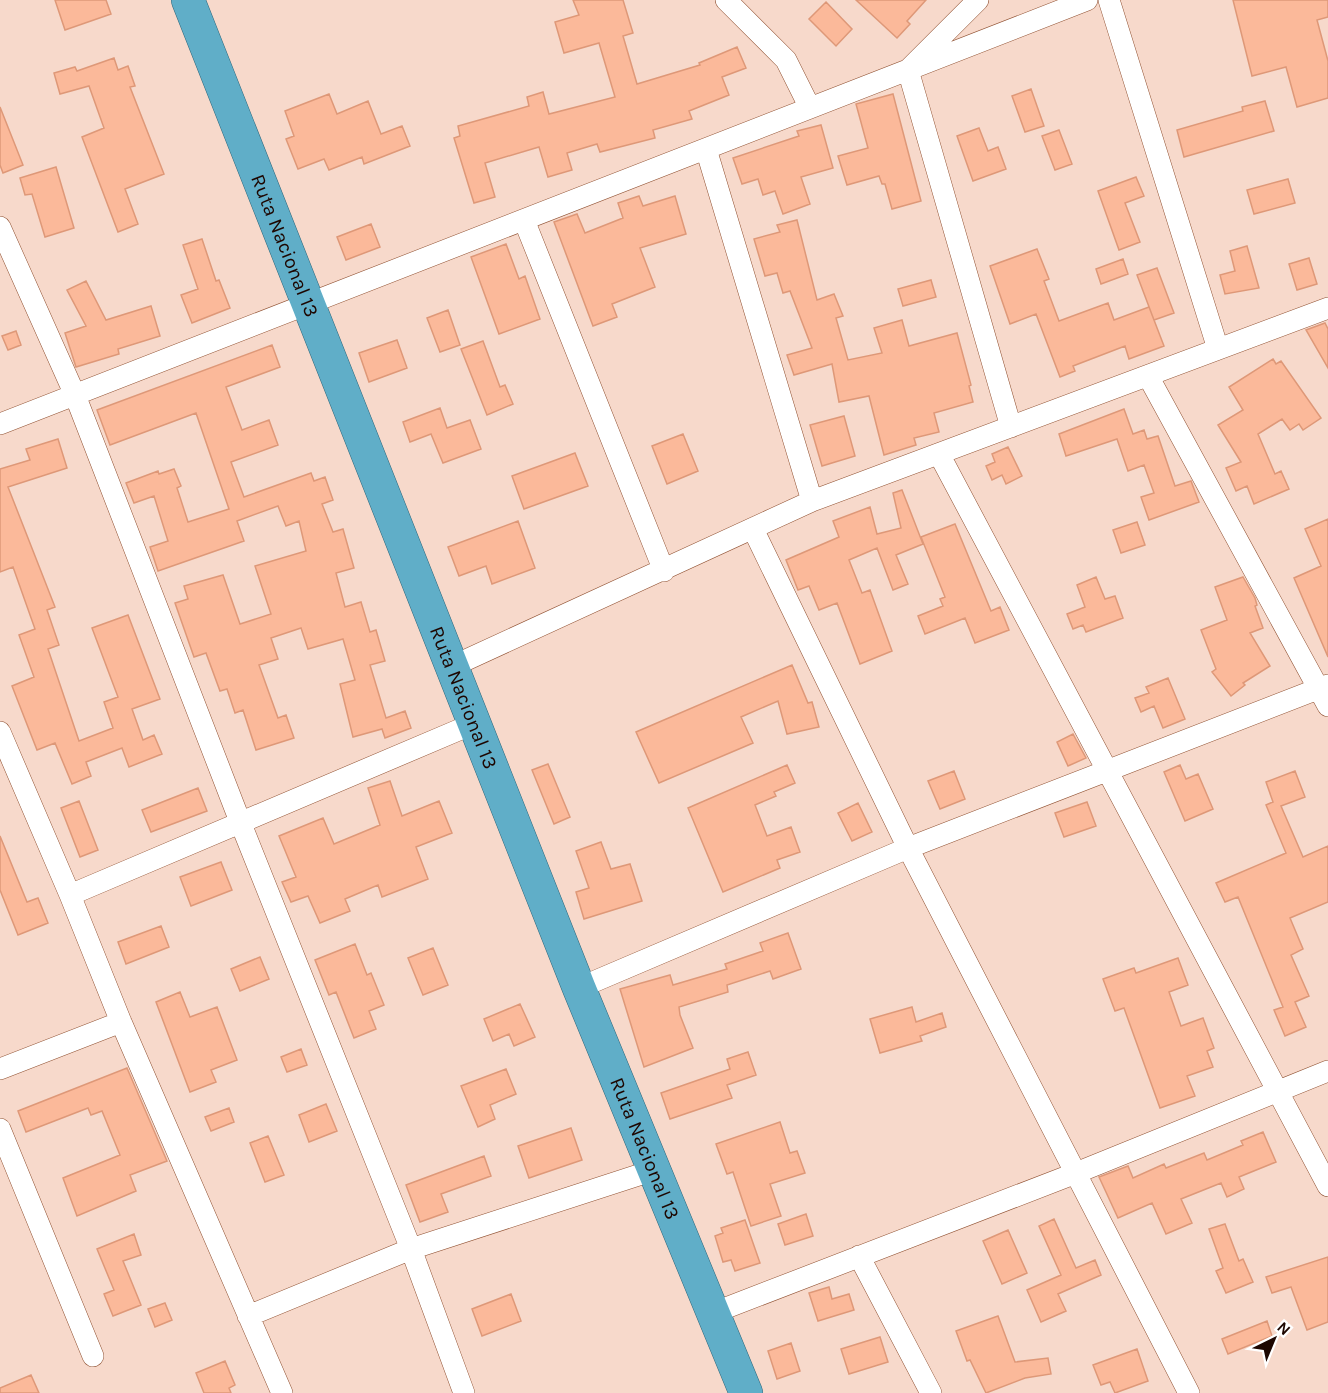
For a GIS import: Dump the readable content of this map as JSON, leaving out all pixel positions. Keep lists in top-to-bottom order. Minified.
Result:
{"streets":{"highway":["Ruta Nacional 13"]},"north":"top right"}
